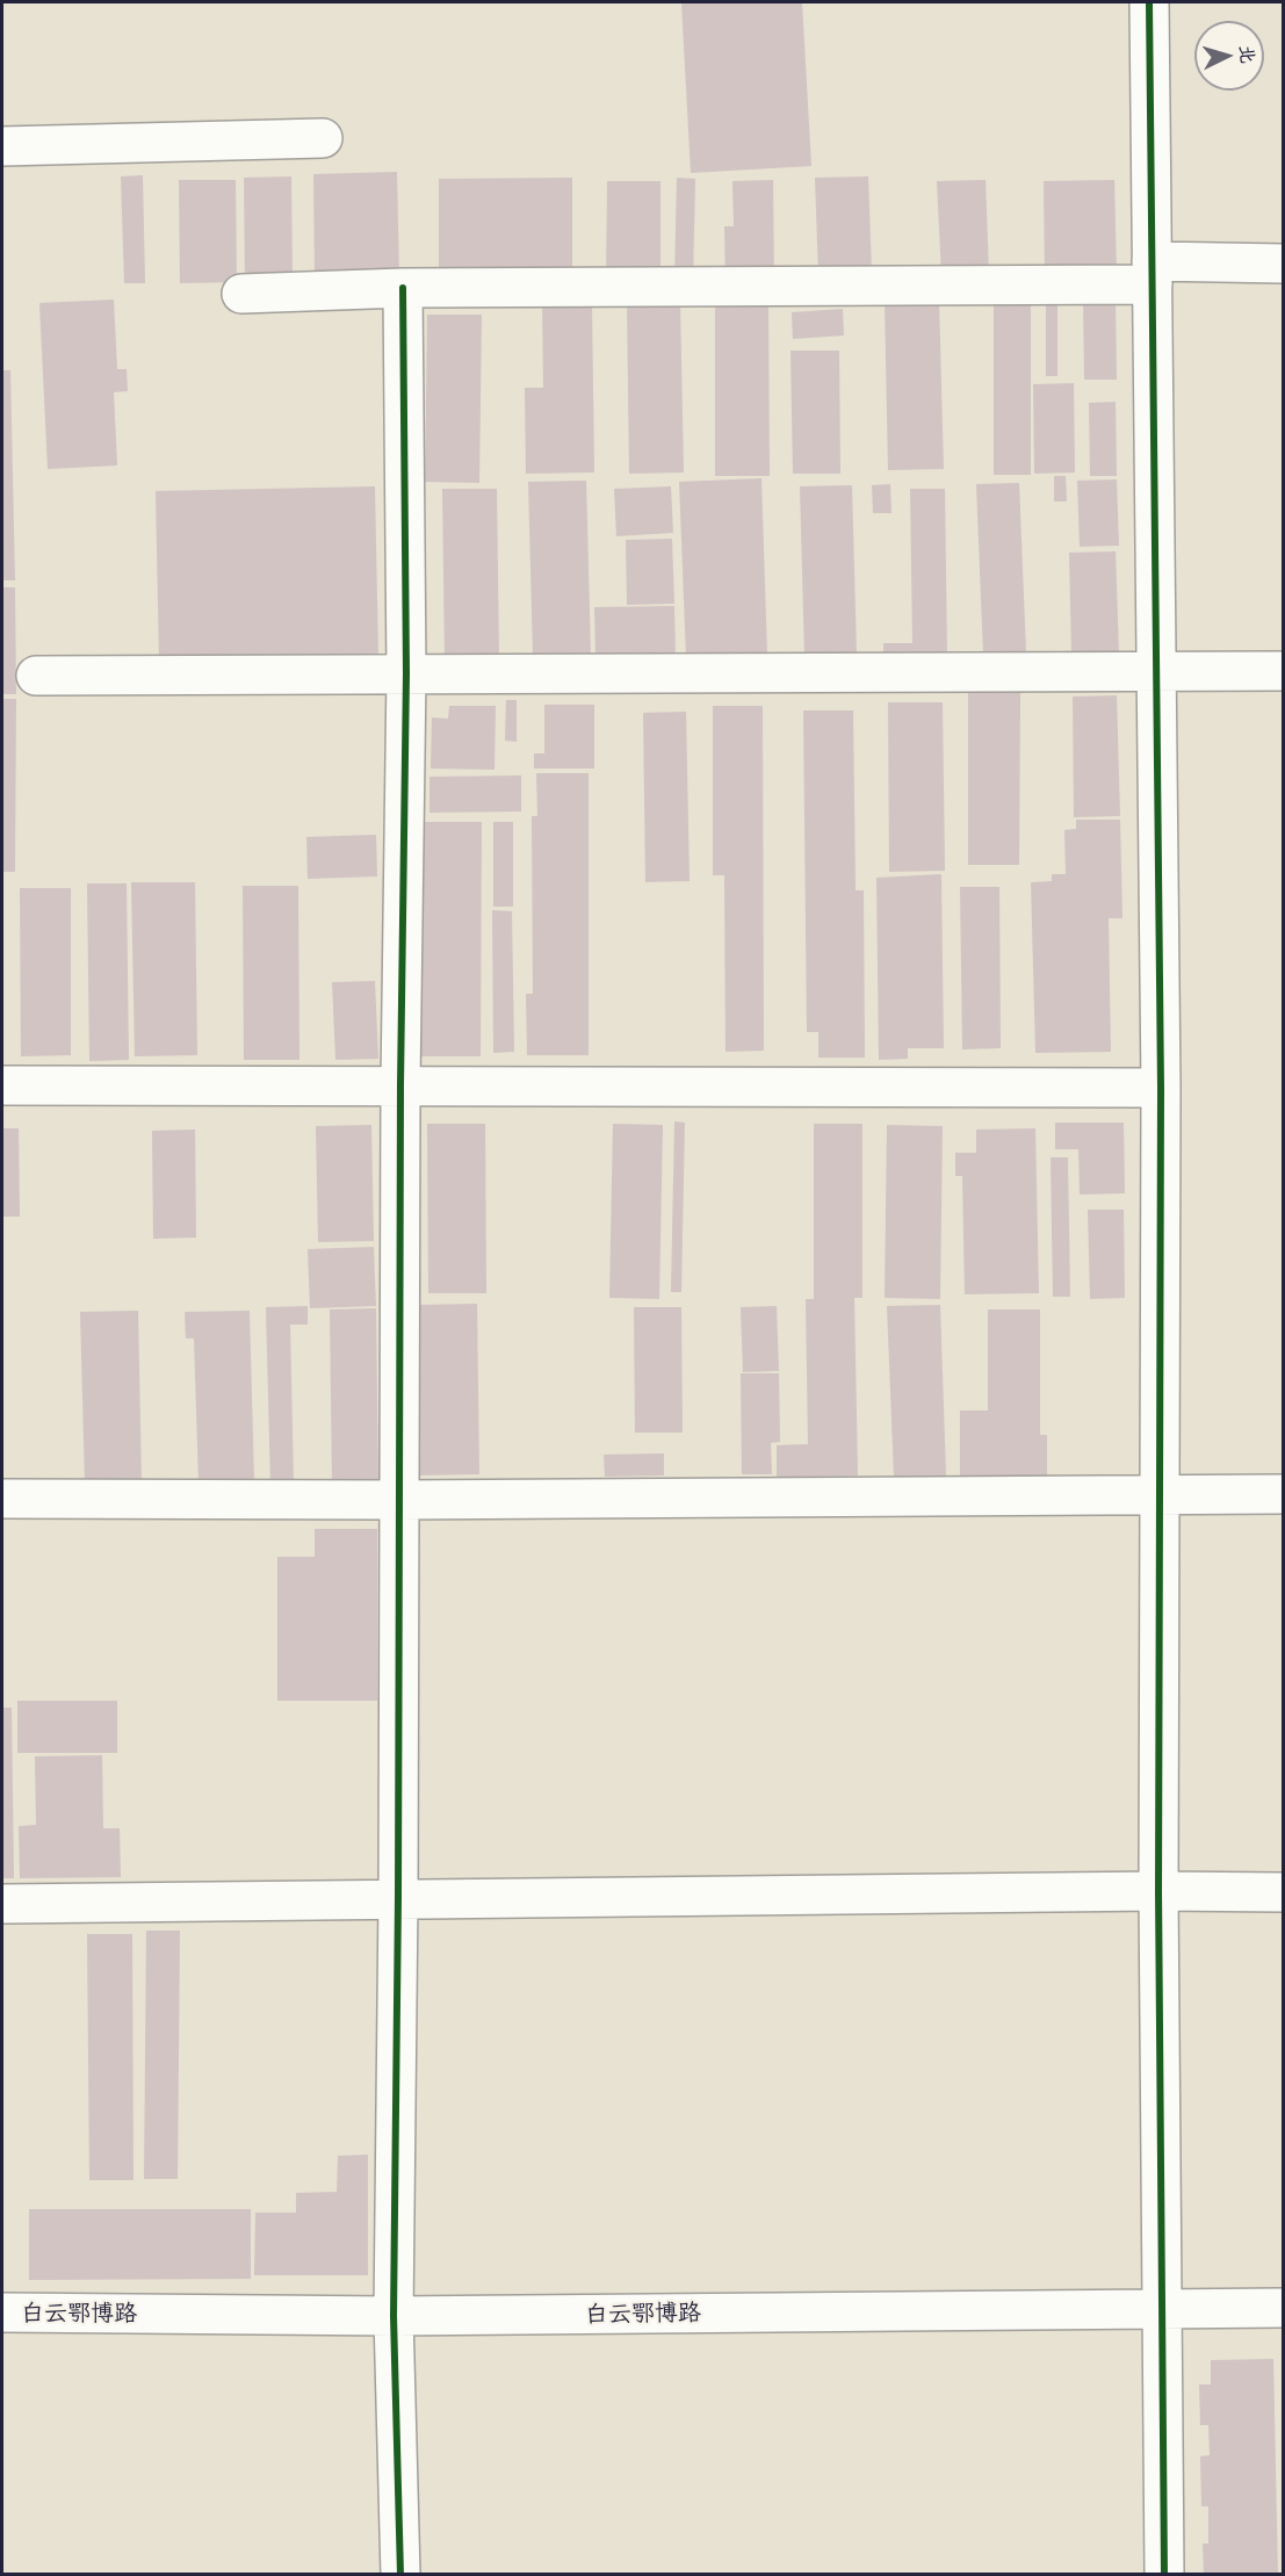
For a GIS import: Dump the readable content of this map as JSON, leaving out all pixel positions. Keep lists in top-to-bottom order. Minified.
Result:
{"streets":{"street":["白云鄂博路"]},"north":"right"}
